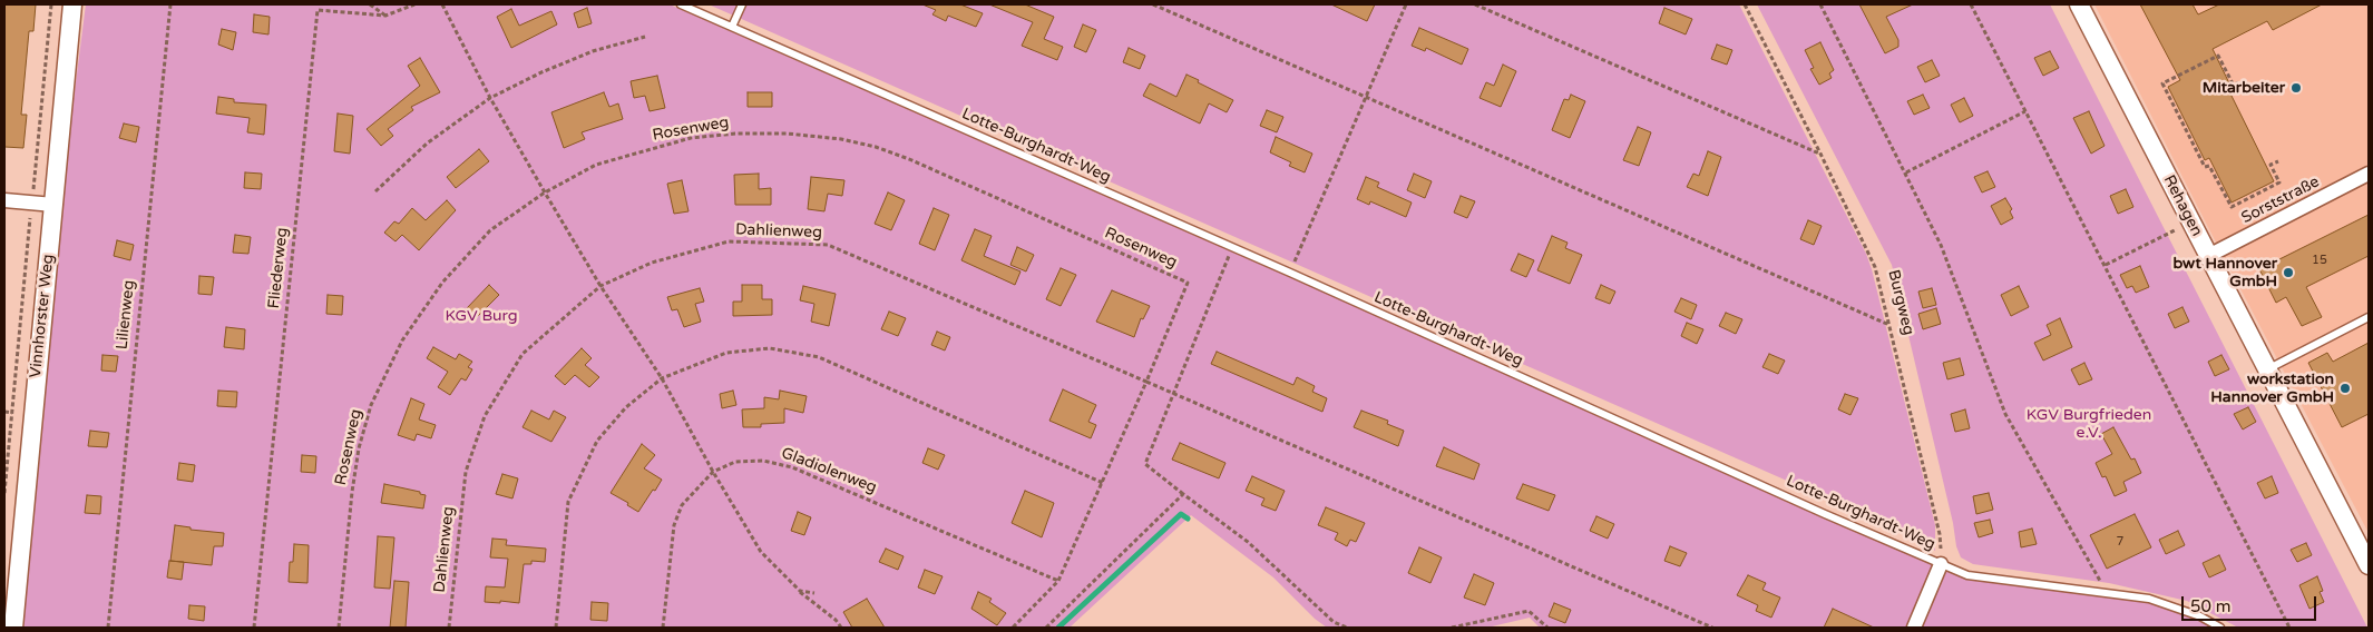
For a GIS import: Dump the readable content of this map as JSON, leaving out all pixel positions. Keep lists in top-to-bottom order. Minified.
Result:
{"streets":{"street":["Sorststraße","Rehagen","Vinnhorster Weg"],"lane":["Lotte-Burghardt-Weg"],"path":["Rosenweg","Dahlienweg","Fliederweg","Burgweg","Lilienweg","Gladiolenweg"]},"crossings":[["Rosenweg","Dahlienweg"],["Lotte-Burghardt-Weg","Burgweg"],["Sorststraße","Rehagen"]],"parks":["KGV Burg","KGV Burgfrieden e.V."],"places":["Mitarbeiter","bwt Hannover GmbH","workstation Hannover GmbH"],"house_numbers":["15","7"],"scale_bar":"50 m"}
